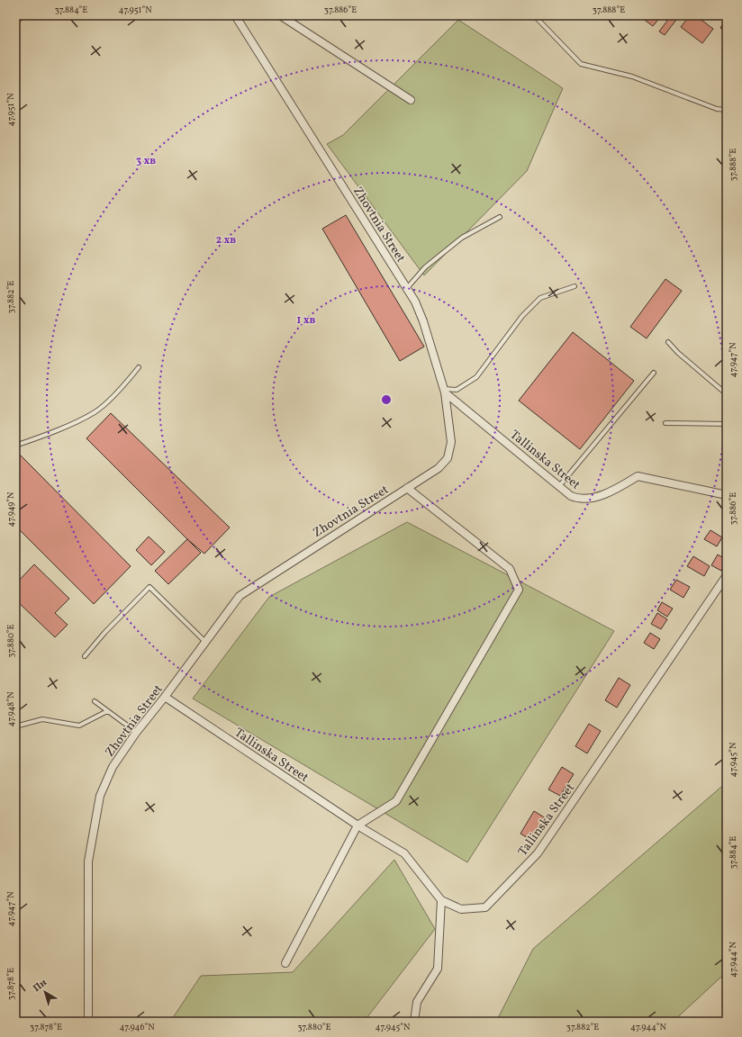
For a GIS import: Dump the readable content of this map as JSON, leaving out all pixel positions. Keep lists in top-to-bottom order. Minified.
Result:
{"streets":{"street":["Zhovtnia Street","Tallinska Street"]},"crossings":[["Zhovtnia Street","Tallinska Street"]],"north":"top left","coordinates":["37.884°E","47.951°N","37.886°E","37.888°E","37.882°E","47.947°N","47.949°N","37.880°E","47.948°N","47.945°N","47.944°N","37.878°E","47.946°N"],"rings":["3 хв","2 хв","1 хв"]}
